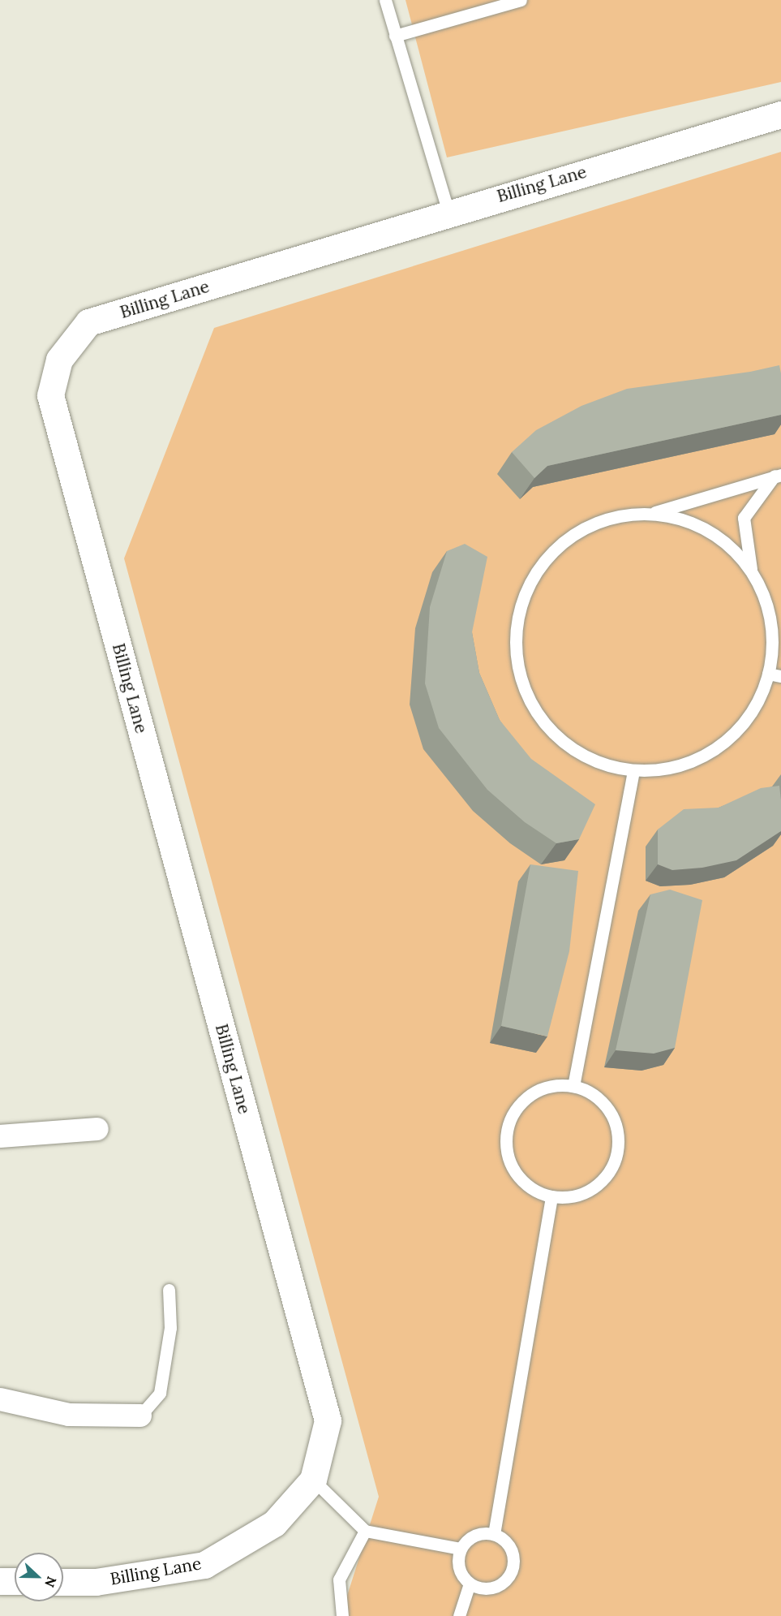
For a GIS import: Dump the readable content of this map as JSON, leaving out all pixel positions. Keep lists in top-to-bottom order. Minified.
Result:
{"streets":{"street":["Billing Lane"]},"north":"right"}
